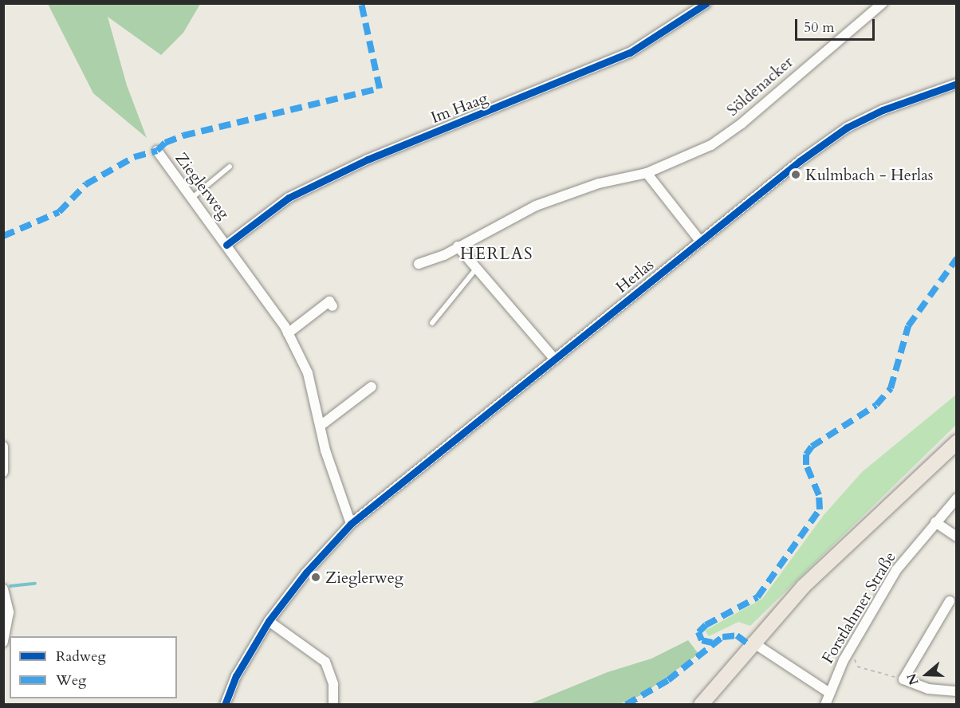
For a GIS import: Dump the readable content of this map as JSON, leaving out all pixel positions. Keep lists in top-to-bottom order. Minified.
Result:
{"streets":{"street":["Söldenacker","Im Haag","Zieglerweg","Herlas","Forstlahmer Straße"]},"crossings":[["Im Haag","Zieglerweg"],["Zieglerweg","Herlas"]],"districts":["HERLAS"],"places":["Kulmbach - Herlas","Zieglerweg"],"legend":["Radweg","Weg"],"scale_bar":"50 m","north":"left"}
